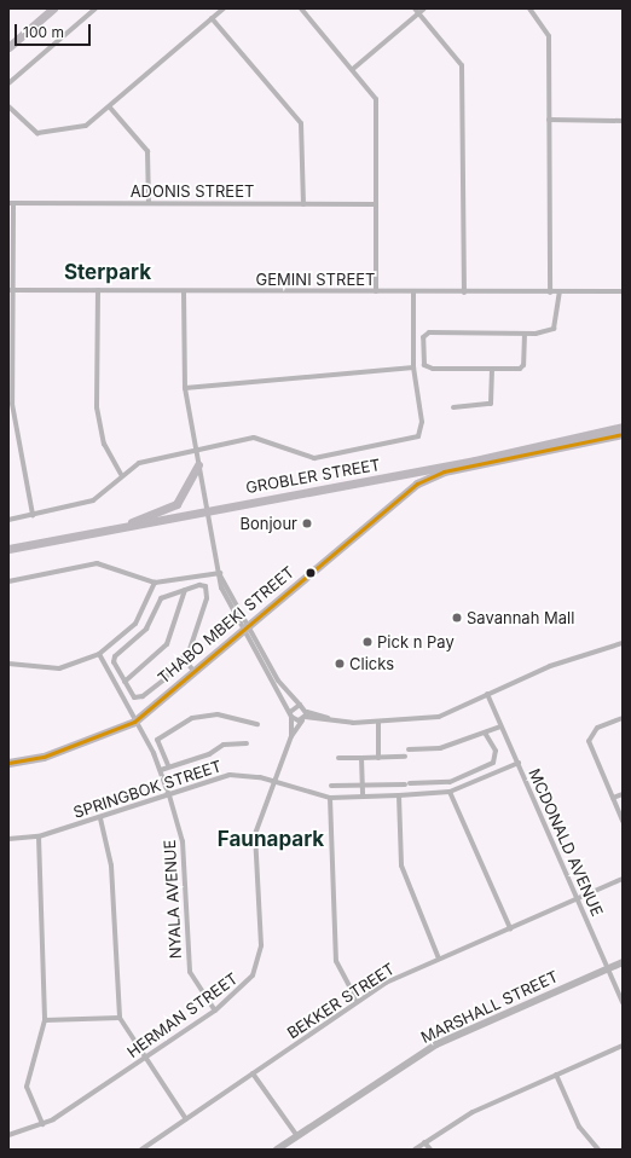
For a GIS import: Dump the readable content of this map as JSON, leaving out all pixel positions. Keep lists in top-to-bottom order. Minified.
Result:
{"streets":{"main road":["GROBLER STREET","THABO MBEKI STREET"],"street":["ADONIS STREET","GEMINI STREET","SPRINGBOK STREET","MCDONALD AVENUE","NYALA AVENUE","BEKKER STREET","MARSHALL STREET","HERMAN STREET"]},"crossings":[["THABO MBEKI STREET","NYALA AVENUE"],["SPRINGBOK STREET","MCDONALD AVENUE"],["SPRINGBOK STREET","NYALA AVENUE"],["SPRINGBOK STREET","HERMAN STREET"],["MCDONALD AVENUE","BEKKER STREET"],["MCDONALD AVENUE","MARSHALL STREET"],["NYALA AVENUE","HERMAN STREET"]],"districts":["Sterpark","Faunapark"],"places":["Bonjour","Savannah Mall","Pick n Pay","Clicks"],"scale_bar":"100 m"}
